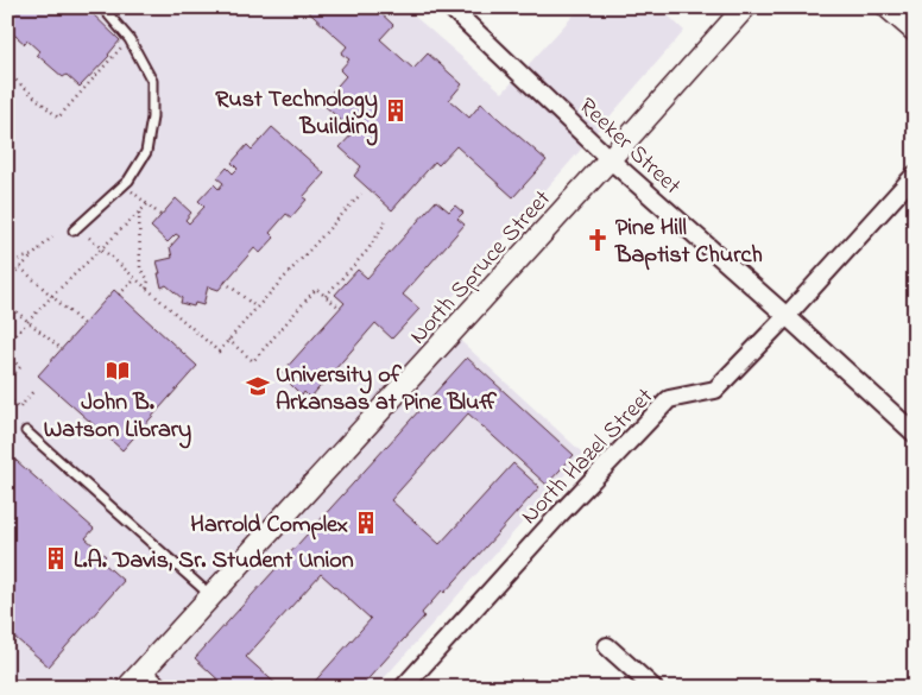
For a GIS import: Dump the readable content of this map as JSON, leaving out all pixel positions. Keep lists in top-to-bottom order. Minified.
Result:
{"streets":{"street":["Reeker Street","North Spruce Street","North Hazel Street"]},"crossings":[["Reeker Street","North Spruce Street"],["Reeker Street","North Hazel Street"]],"places":{"building":["Rust Technology Building","Harrold Complex","L.A. Davis, Sr. Student Union"],"church":["Pine Hill Baptist Church"],"library":["John B. Watson Library"],"school or university":["University of Arkansas at Pine Bluff"]}}
